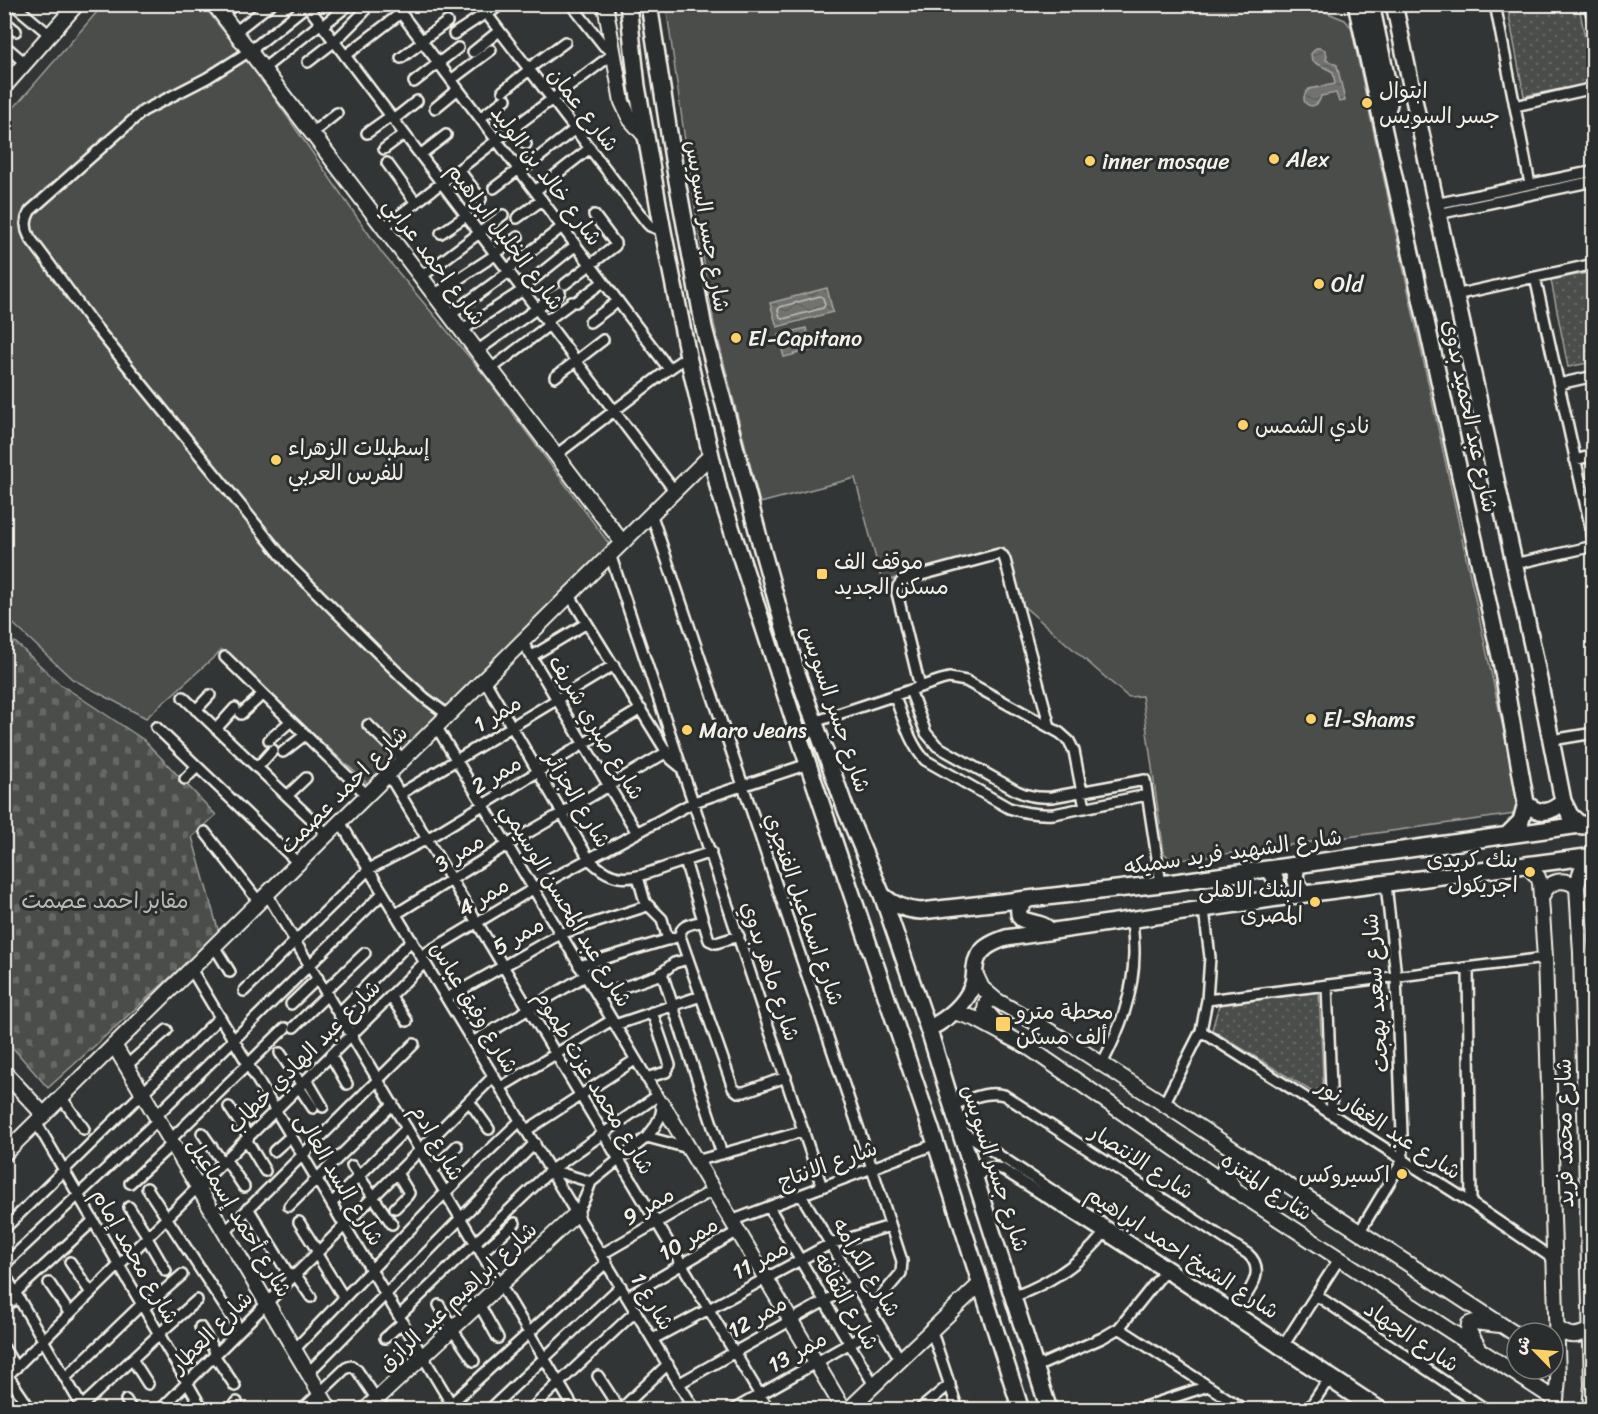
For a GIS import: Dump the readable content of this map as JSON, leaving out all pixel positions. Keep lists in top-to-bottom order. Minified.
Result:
{"streets":{"main road":["شارع جسر السويس","شارع عبد الحميد بدوى","شارع الشهيد فريد سميكه"],"street":["شارع عمان","شارع خالد بن الوليد","شارع الخليل ابراهيم","شارع احمد عرابي","ممر 1","شارع صبري شريف","ممر 2","شارع احمد عصمت","شارع الجزائر","ممر 3","ممر 4","شارع عبد المحسن الوسيمي","شارع اسماعيل الفنجري","ممر 5","شارع ماهر بدوي","شارع سعيد بهجت","شارع وفيق عباس","شارع عبد الهادي خطاب","شارع محمد عزت طموم","شارع عبد الغفار نور","شارع محمد فريد","شارع ادم","شارع الانتصار","شارع الانتاج","شارع السد العالى","شارع المنتزه","ممر 9","شارع أحمد إسماعيل","ممر 10","شارع الشيخ احمد ابراهيم","شارع محمد إمام","ممر 11","شارع الكرامه","شارع ابراهيم عبد الرازق","شارع 1","شارع الثقافه","ممر 12","شارع العطار","شارع الجهاد","ممر 13"]},"crossings":[["شارع عمان","شارع جسر السويس"],["شارع جسر السويس","شارع احمد عصمت"],["شارع جسر السويس","شارع الشهيد فريد سميكه"],["شارع جسر السويس","ممر 4"],["شارع جسر السويس","شارع الانتصار"],["شارع جسر السويس","شارع الانتاج"],["شارع جسر السويس","شارع الشيخ احمد ابراهيم"],["شارع الخليل ابراهيم","شارع احمد عصمت"],["شارع احمد عرابي","شارع احمد عصمت"],["شارع عبد الحميد بدوى","شارع الشهيد فريد سميكه"],["ممر 1","شارع صبري شريف"],["ممر 1","شارع الجزائر"],["ممر 1","شارع عبد المحسن الوسيمي"],["ممر 1","شارع ماهر بدوي"],["ممر 1","شارع محمد عزت طموم"],["شارع صبري شريف","ممر 2"],["شارع صبري شريف","شارع احمد عصمت"],["شارع صبري شريف","ممر 3"],["شارع صبري شريف","ممر 4"],["ممر 2","شارع الجزائر"],["ممر 2","شارع عبد المحسن الوسيمي"],["ممر 2","شارع ماهر بدوي"],["ممر 2","شارع وفيق عباس"],["ممر 2","شارع محمد عزت طموم"],["ممر 2","شارع ادم"],["شارع احمد عصمت","شارع الجزائر"],["شارع احمد عصمت","شارع عبد المحسن الوسيمي"],["شارع احمد عصمت","شارع اسماعيل الفنجري"],["شارع احمد عصمت","شارع ماهر بدوي"],["شارع احمد عصمت","شارع وفيق عباس"],["شارع احمد عصمت","شارع محمد عزت طموم"],["شارع احمد عصمت","شارع ادم"],["شارع احمد عصمت","شارع السد العالى"],["شارع احمد عصمت","شارع أحمد إسماعيل"],["شارع احمد عصمت","شارع محمد إمام"],["شارع الجزائر","ممر 3"],["شارع الجزائر","ممر 4"],["شارع الجزائر","شارع ماهر بدوي"],["ممر 3","شارع عبد المحسن الوسيمي"],["ممر 3","شارع ماهر بدوي"],["ممر 3","شارع وفيق عباس"],["ممر 3","شارع محمد عزت طموم"],["ممر 4","شارع عبد المحسن الوسيمي"],["ممر 4","شارع اسماعيل الفنجري"],["ممر 4","شارع ماهر بدوي"],["ممر 4","شارع وفيق عباس"],["ممر 4","شارع عبد الهادي خطاب"],["ممر 4","شارع محمد عزت طموم"],["شارع عبد المحسن الوسيمي","ممر 5"],["شارع عبد المحسن الوسيمي","شارع الانتاج"],["شارع عبد المحسن الوسيمي","ممر 9"],["شارع عبد المحسن الوسيمي","ممر 10"],["شارع عبد المحسن الوسيمي","ممر 11"],["شارع عبد المحسن الوسيمي","ممر 12"],["شارع عبد المحسن الوسيمي","ممر 13"],["شارع اسماعيل الفنجري","شارع الانتاج"],["شارع اسماعيل الفنجري","ممر 11"],["شارع اسماعيل الفنجري","شارع الكرامه"],["ممر 5","شارع وفيق عباس"],["ممر 5","شارع محمد عزت طموم"],["شارع ماهر بدوي","شارع الانتاج"],["شارع سعيد بهجت","شارع عبد الغفار نور"],["شارع وفيق عباس","شارع عبد الهادي خطاب"],["شارع وفيق عباس","شارع ابراهيم عبد الرازق"],["شارع وفيق عباس","شارع 1"],["شارع وفيق عباس","شارع العطار"],["شارع عبد الهادي خطاب","شارع ادم"],["شارع عبد الهادي خطاب","شارع السد العالى"],["شارع عبد الهادي خطاب","شارع أحمد إسماعيل"],["شارع عبد الهادي خطاب","شارع محمد إمام"],["شارع محمد عزت طموم","ممر 9"],["شارع محمد عزت طموم","ممر 10"],["شارع محمد عزت طموم","ممر 11"],["شارع محمد عزت طموم","ممر 12"],["شارع محمد عزت طموم","ممر 13"],["شارع عبد الغفار نور","شارع محمد فريد"],["شارع محمد فريد","شارع المنتزه"],["شارع ادم","ممر 9"],["شارع ادم","شارع ابراهيم عبد الرازق"],["شارع ادم","شارع العطار"],["شارع الانتصار","شارع الشيخ احمد ابراهيم"],["شارع الانتاج","ممر 10"],["شارع الانتاج","شارع الكرامه"],["شارع الانتاج","شارع الثقافه"],["شارع السد العالى","ممر 9"],["شارع السد العالى","شارع ابراهيم عبد الرازق"],["شارع السد العالى","شارع العطار"],["ممر 9","شارع 1"],["شارع أحمد إسماعيل","شارع العطار"],["ممر 10","شارع 1"],["شارع محمد إمام","شارع العطار"],["ممر 11","شارع الكرامه"],["ممر 11","شارع 1"],["ممر 11","شارع الثقافه"],["شارع الكرامه","ممر 12"],["شارع الكرامه","ممر 13"],["شارع ابراهيم عبد الرازق","شارع 1"],["شارع 1","ممر 12"],["شارع الثقافه","ممر 12"],["شارع الثقافه","ممر 13"]],"parks":["مقابر احمد عصمت"],"places":{"other":["ابتوال جسر السويس","Alex","inner mosque","Old","El-Capitano","نادي الشمس","إسطبلات الزهراء للفرس العربي","El-Shams","Maro Jeans","بنك كريدى اجريكول","البنك الاهلى المصرى","اكسيروكس"],"transit":["موقف الف مسكن الجديد","محطة مترو ألف مسكن"]},"north":"top left"}
